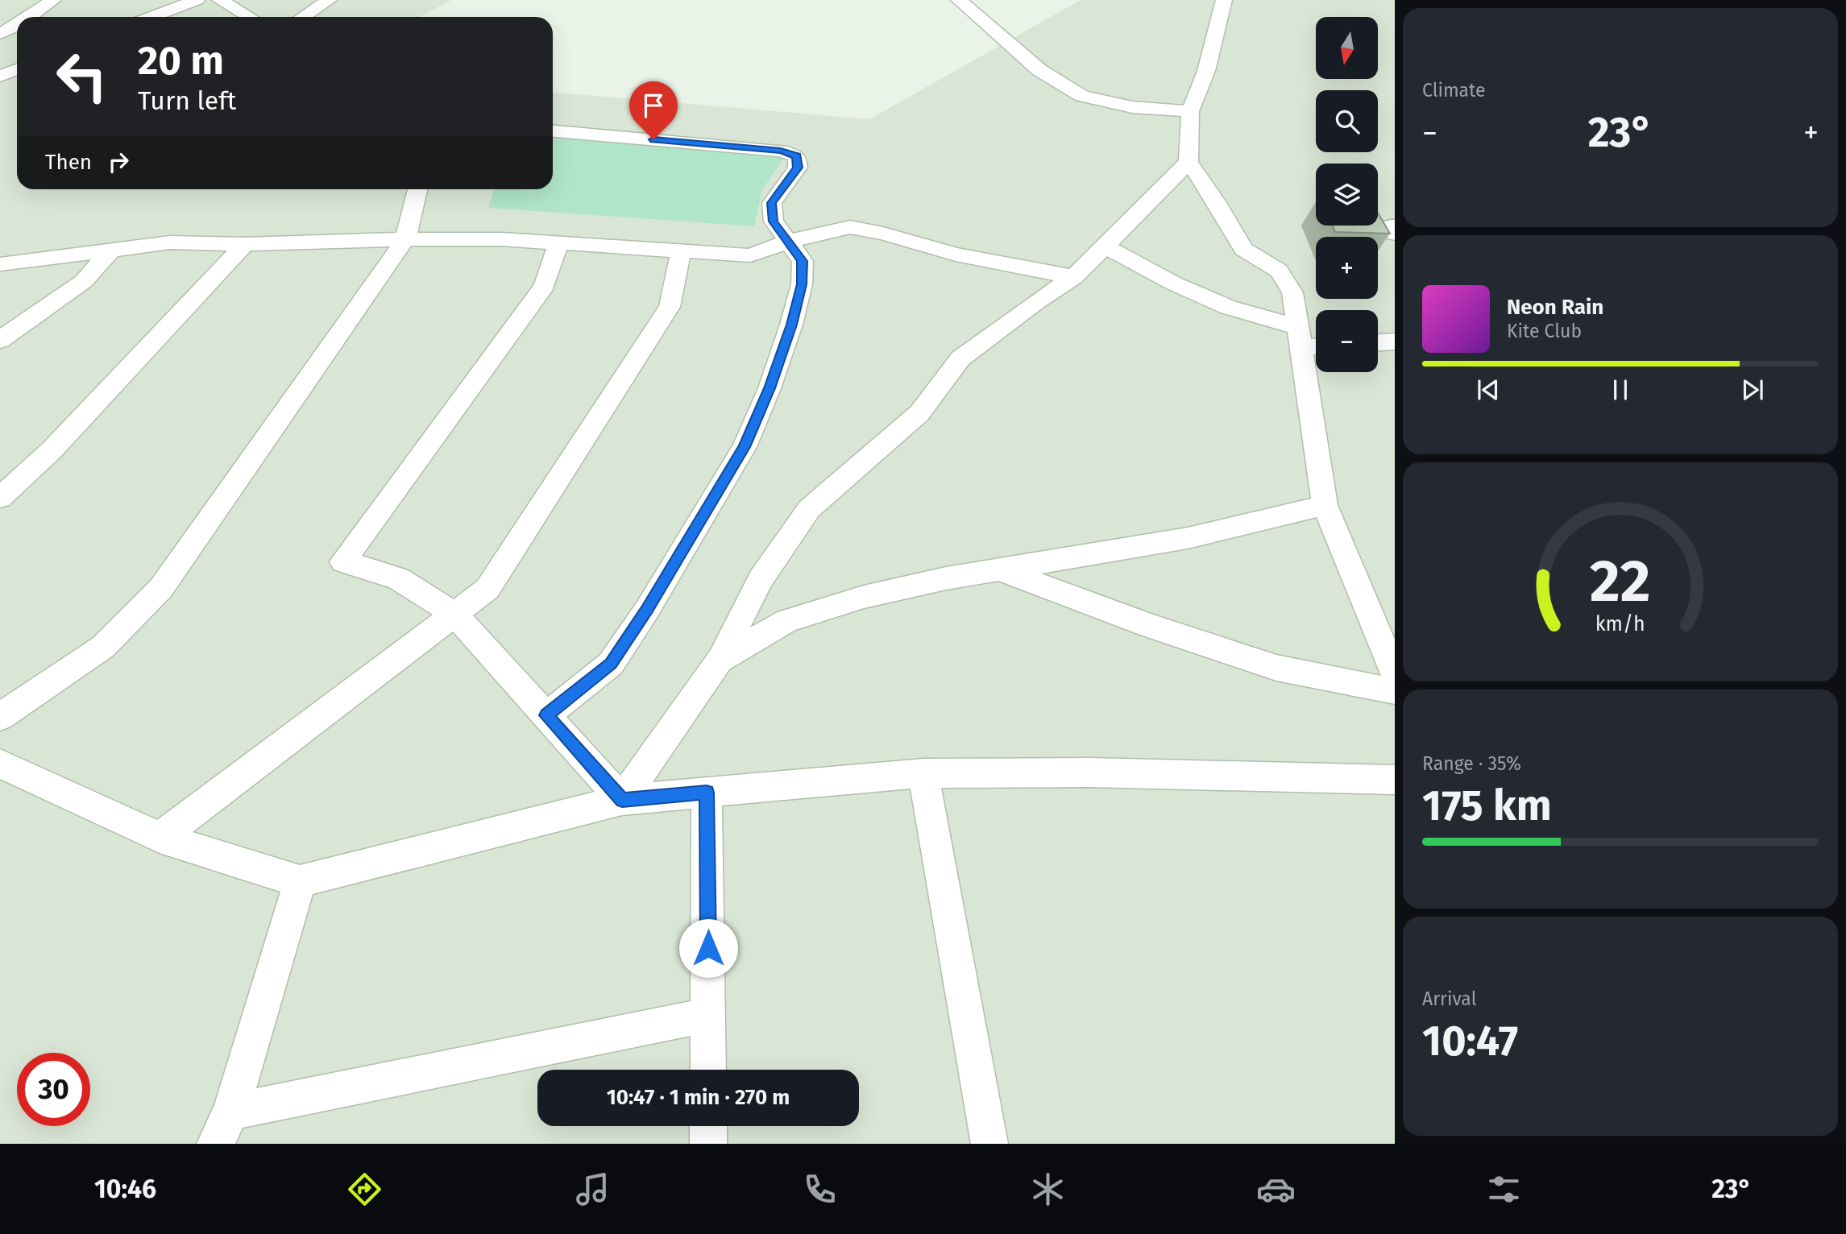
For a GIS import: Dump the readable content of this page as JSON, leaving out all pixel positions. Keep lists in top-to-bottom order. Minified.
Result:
{"north":"bottom","page":{"tile":["Climate",["Range · 35%","175 km"],["Arrival","10:47"]],"map_buttons":["+","−"],"turn":["20 m","Turn left"],"heat":["−","23°","+"],"then":"Then","song":["Neon Rain","Kite Club"],"limit":"30","trip":"10:47 · 1 min · 270 m","tabs":["10:46","23°"],"gauge":["22","km/h"]}}
